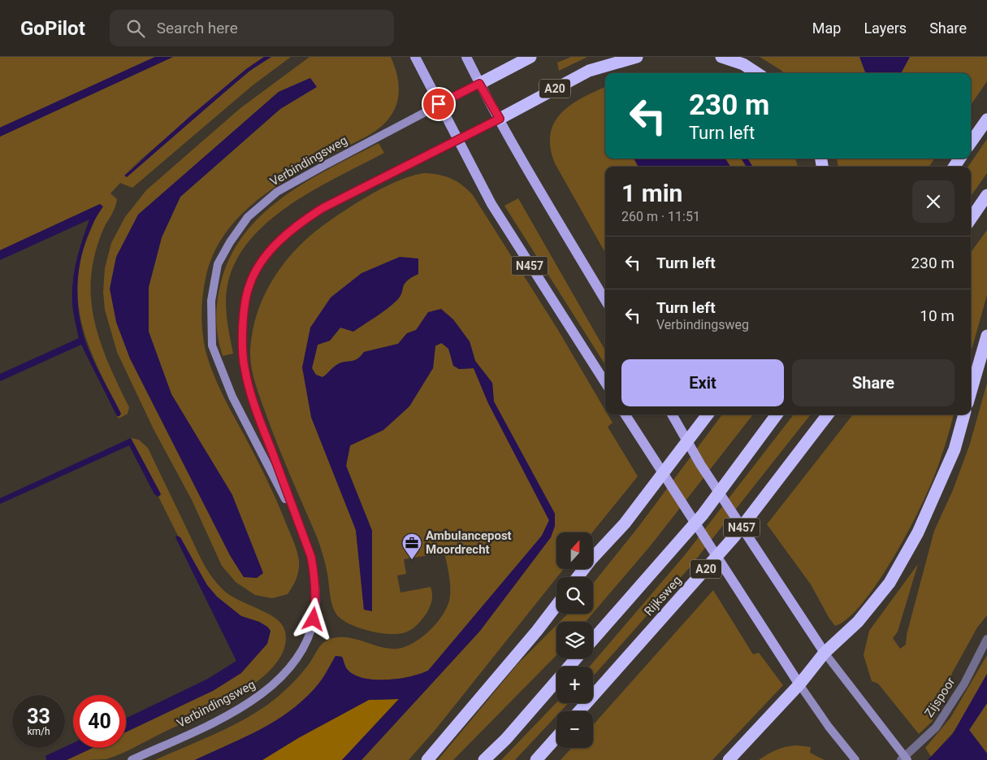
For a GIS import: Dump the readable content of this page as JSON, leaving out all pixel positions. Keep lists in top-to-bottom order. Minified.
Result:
{"streets":{"highway":["A20","Rijksweg"],"main road":["N457"],"street":["Verbindingsweg","Zijspoor"]},"crossings":[["A20","Verbindingsweg"],["Verbindingsweg","N457"]],"places":{"office":["Ambulancepost Moordrecht"]},"north":"top","page":{"header":"GoPilot","search":"Search here","nav":["Map","Layers","Share"],"turn":["230 m","Turn left"],"heading":["1 min","260 m · 11:51"],"list":[{"name":"Turn left","value":"230 m"},{"name":"Turn left","note":"Verbindingsweg","value":"10 m"}],"buttons":["Exit","Share"],"map_buttons":["+","−"],"speed":"33 km/h","limit":"40"}}
